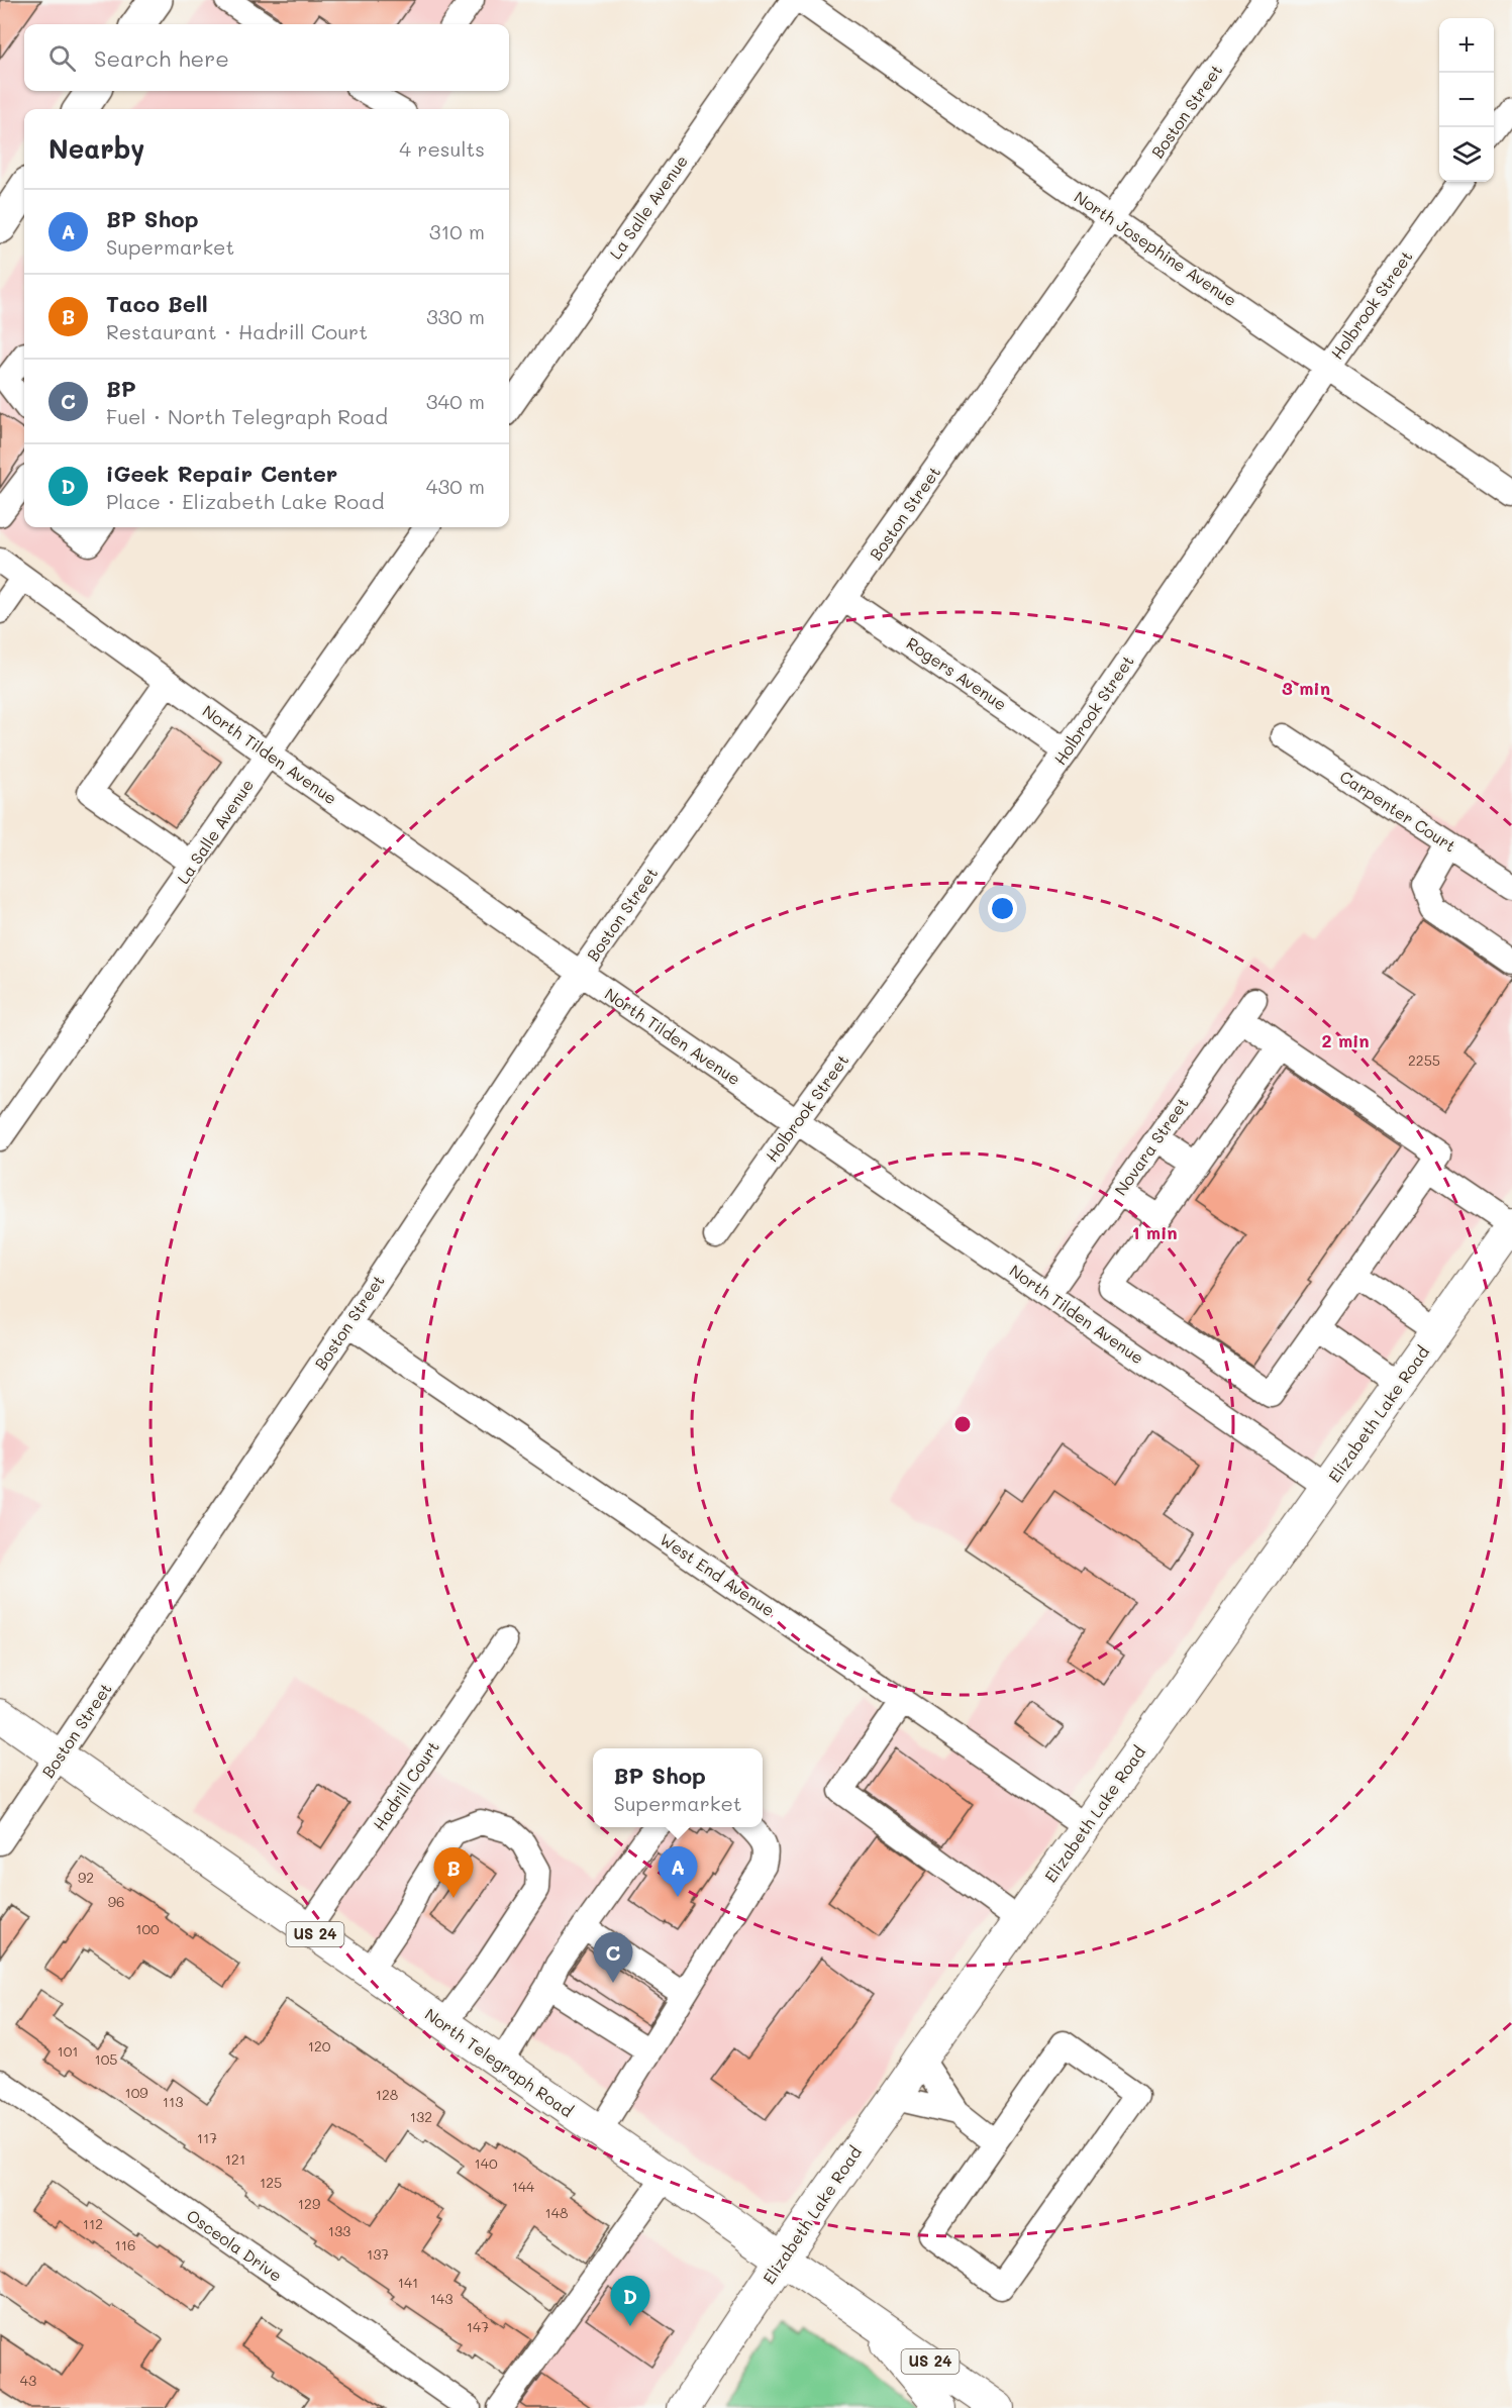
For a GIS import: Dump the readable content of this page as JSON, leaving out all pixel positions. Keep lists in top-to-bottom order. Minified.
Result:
{"streets":{"main road":["Elizabeth Lake Road","US 24","North Telegraph Road"],"street":["Boston Street","La Salle Avenue","North Josephine Avenue","Holbrook Street","Rogers Avenue","North Tilden Avenue","Carpenter Court","Novara Street","West End Avenue","Hadrill Court","Osceola Drive"]},"crossings":[["Boston Street","North Josephine Avenue"],["Boston Street","Rogers Avenue"],["Boston Street","North Tilden Avenue"],["Boston Street","West End Avenue"],["Boston Street","North Telegraph Road"],["La Salle Avenue","North Tilden Avenue"],["North Josephine Avenue","Holbrook Street"],["Holbrook Street","Rogers Avenue"],["Holbrook Street","North Tilden Avenue"],["North Tilden Avenue","Novara Street"],["North Tilden Avenue","Elizabeth Lake Road"],["Elizabeth Lake Road","West End Avenue"],["Elizabeth Lake Road","North Telegraph Road"],["Hadrill Court","North Telegraph Road"]],"house_numbers":["2255","92","96","100","120","101","105","109","128","113","132","117","121","140","125","144","129","148","112","133","116","137","141","143","147","43"],"page":{"map_buttons":["+","−"],"search":"Search here","heading":["Nearby","4 results"],"list":[{"mark":"A","name":"BP Shop","note":"Supermarket","value":"310 m"},{"mark":"B","name":"Taco Bell","note":"Restaurant · Hadrill Court","value":"330 m"},{"mark":"C","name":"BP","note":"Fuel · North Telegraph Road","value":"340 m"},{"mark":"D","name":"iGeek Repair Center","note":"Place · Elizabeth Lake Road","value":"430 m"}],"popup":["BP Shop","Supermarket"],"pins":["A","B","C","D"]},"rings":["3 min","2 min","1 min"]}
